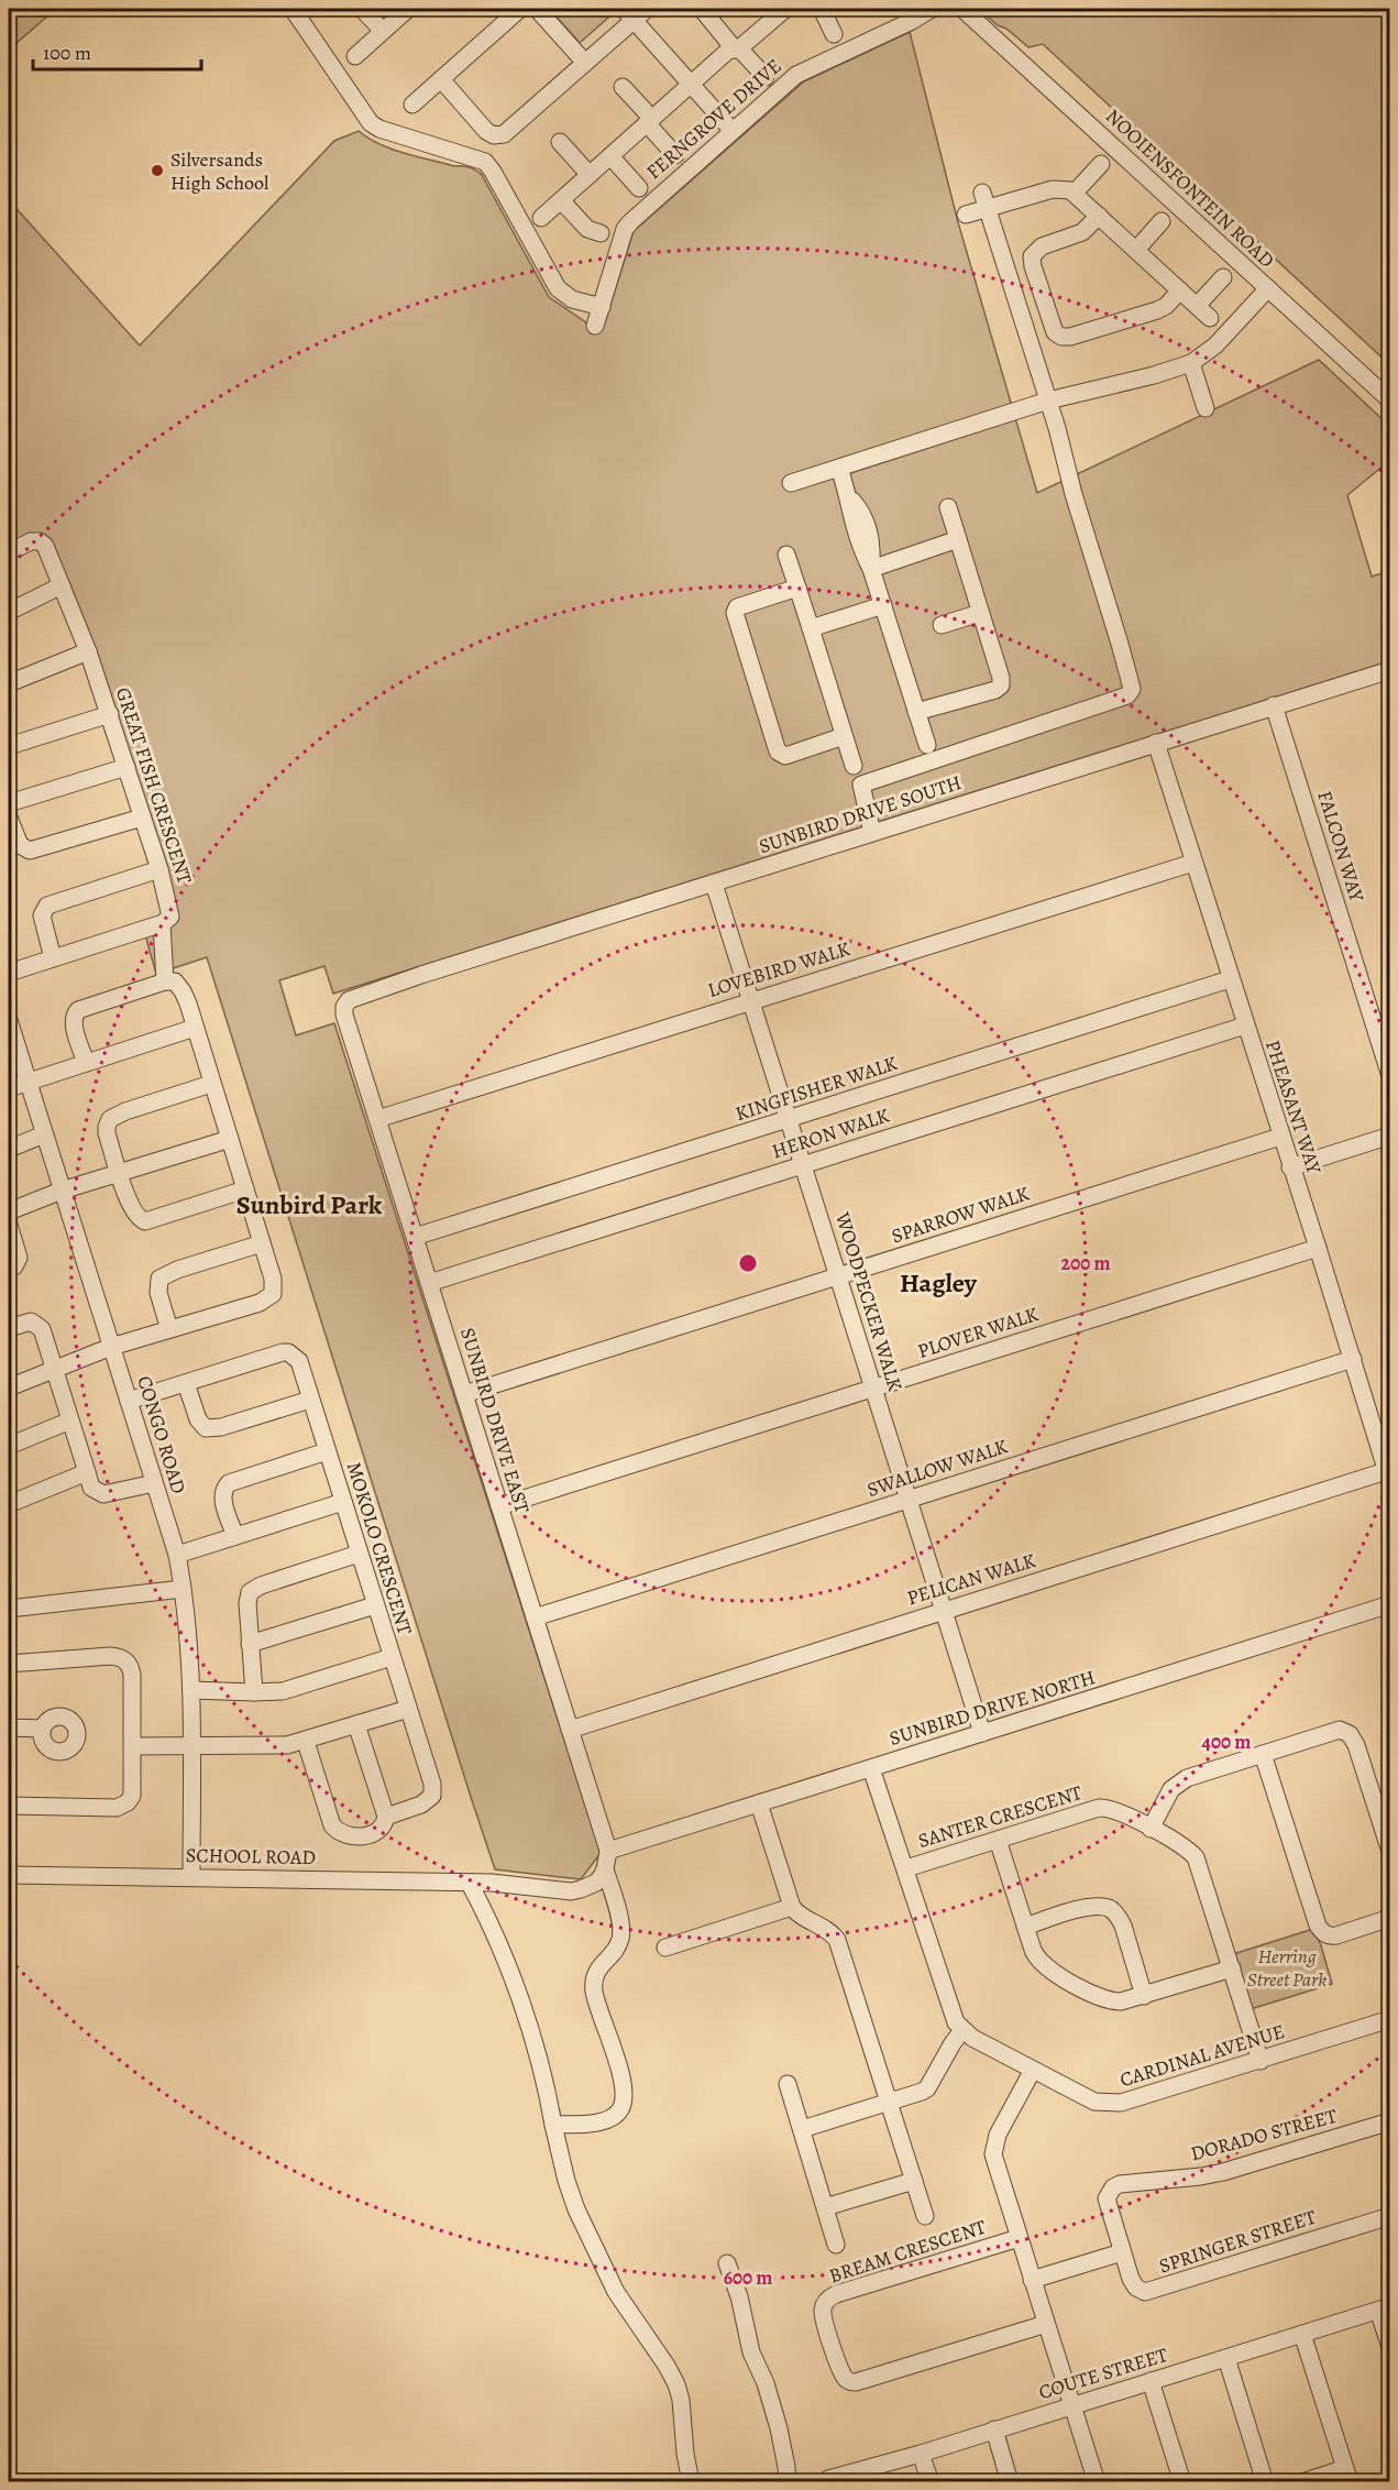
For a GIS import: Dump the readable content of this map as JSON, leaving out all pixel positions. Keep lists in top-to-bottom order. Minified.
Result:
{"streets":{"street":["FERNGROVE DRIVE","NOOIENSFONTEIN ROAD","GREAT FISH CRESCENT","SUNBIRD DRIVE SOUTH","FALCON WAY","LOVEBIRD WALK","KINGFISHER WALK","PHEASANT WAY","HERON WALK","SPARROW WALK","WOODPECKER WALK","PLOVER WALK","SUNBIRD DRIVE EAST","CONGO ROAD","SWALLOW WALK","MOKOLO CRESCENT","PELICAN WALK","SUNBIRD DRIVE NORTH","SANTER CRESCENT","SCHOOL ROAD","CARDINAL AVENUE","DORADO STREET","SPRINGER STREET","BREAM CRESCENT","COUTE STREET"]},"crossings":[["SUNBIRD DRIVE SOUTH","FALCON WAY"],["SUNBIRD DRIVE SOUTH","PHEASANT WAY"],["SUNBIRD DRIVE SOUTH","WOODPECKER WALK"],["SUNBIRD DRIVE SOUTH","SUNBIRD DRIVE EAST"],["LOVEBIRD WALK","PHEASANT WAY"],["LOVEBIRD WALK","WOODPECKER WALK"],["LOVEBIRD WALK","SUNBIRD DRIVE EAST"],["KINGFISHER WALK","PHEASANT WAY"],["KINGFISHER WALK","WOODPECKER WALK"],["KINGFISHER WALK","SUNBIRD DRIVE EAST"],["PHEASANT WAY","HERON WALK"],["PHEASANT WAY","SPARROW WALK"],["PHEASANT WAY","PLOVER WALK"],["PHEASANT WAY","SWALLOW WALK"],["PHEASANT WAY","PELICAN WALK"],["HERON WALK","WOODPECKER WALK"],["HERON WALK","SUNBIRD DRIVE EAST"],["SPARROW WALK","WOODPECKER WALK"],["SPARROW WALK","SUNBIRD DRIVE EAST"],["WOODPECKER WALK","PLOVER WALK"],["WOODPECKER WALK","SWALLOW WALK"],["WOODPECKER WALK","PELICAN WALK"],["WOODPECKER WALK","SUNBIRD DRIVE NORTH"],["PLOVER WALK","SUNBIRD DRIVE EAST"],["SUNBIRD DRIVE EAST","SWALLOW WALK"],["SUNBIRD DRIVE EAST","PELICAN WALK"],["SUNBIRD DRIVE EAST","SUNBIRD DRIVE NORTH"],["CONGO ROAD","MOKOLO CRESCENT"],["CONGO ROAD","SCHOOL ROAD"],["SANTER CRESCENT","CARDINAL AVENUE"],["DORADO STREET","SPRINGER STREET"]],"districts":["Sunbird Park","Hagley"],"parks":["Herring Street Park"],"places":["Silversands High School"],"scale_bar":"100 m","rings":["200 m","400 m","600 m"]}
